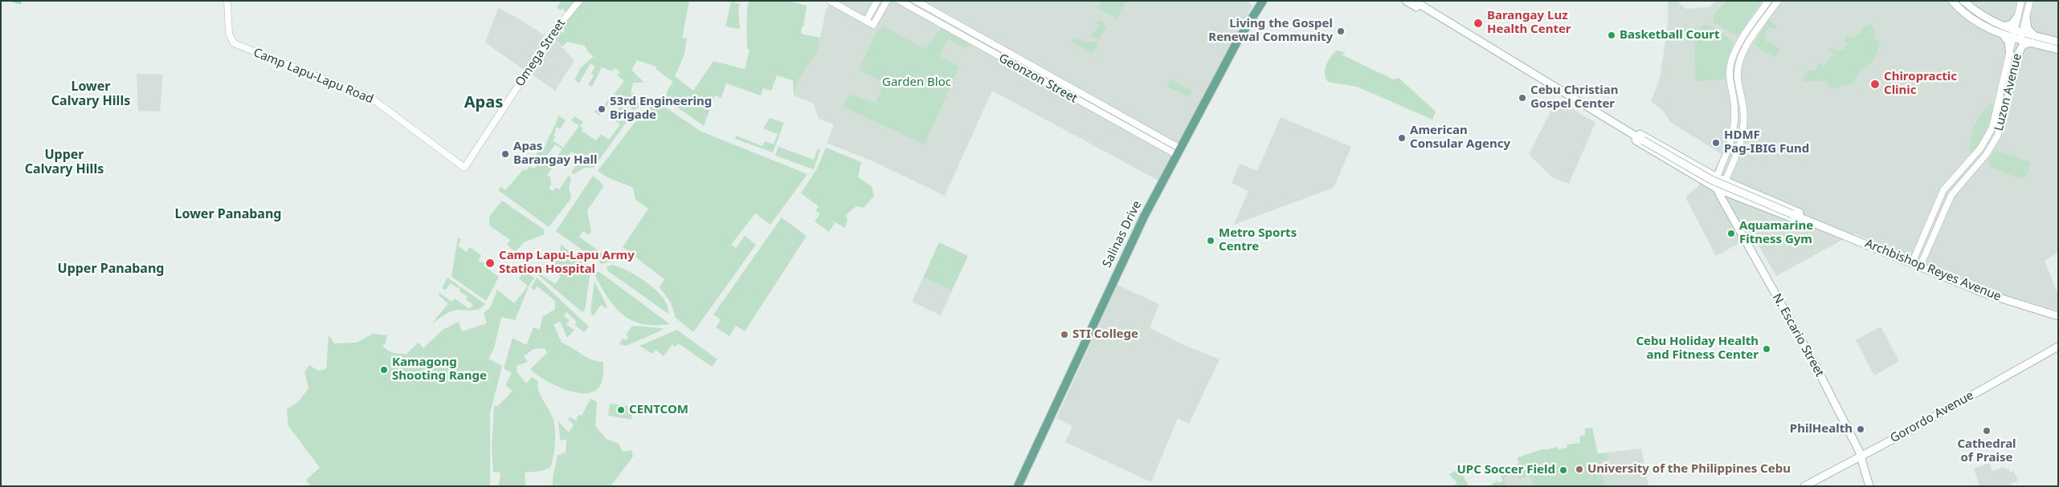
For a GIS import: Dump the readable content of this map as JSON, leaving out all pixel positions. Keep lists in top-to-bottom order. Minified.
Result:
{"streets":{"main road":["Salinas Drive","Archbishop Reyes Avenue","N. Escario Street","Gorordo Avenue"],"street":["Omega Street","Camp Lapu-Lapu Road","Geonzon Street","Luzon Avenue"]},"crossings":[["Omega Street","Camp Lapu-Lapu Road"],["Geonzon Street","Salinas Drive"],["Luzon Avenue","Archbishop Reyes Avenue"],["Archbishop Reyes Avenue","N. Escario Street"],["N. Escario Street","Gorordo Avenue"]],"districts":["Lower Calvary Hills","Apas","Upper Calvary Hills","Lower Panabang","Upper Panabang"],"parks":["Garden Bloc"],"places":["Barangay Luz Health Center","Living the Gospel Renewal Community","Basketball Court","Chiropractic Clinic","Cebu Christian Gospel Center","53rd Engineering Brigade","American Consular Agency","HDMF Pag-IBIG Fund","Apas Barangay Hall","Aquamarine Fitness Gym","Metro Sports Centre","Camp Lapu-Lapu Army Station Hospital","STI College","Cebu Holiday Health and Fitness Center","Kamagong Shooting Range","CENTCOM","PhilHealth","Cathedral of Praise","University of the Philippines Cebu","UPC Soccer Field"]}
